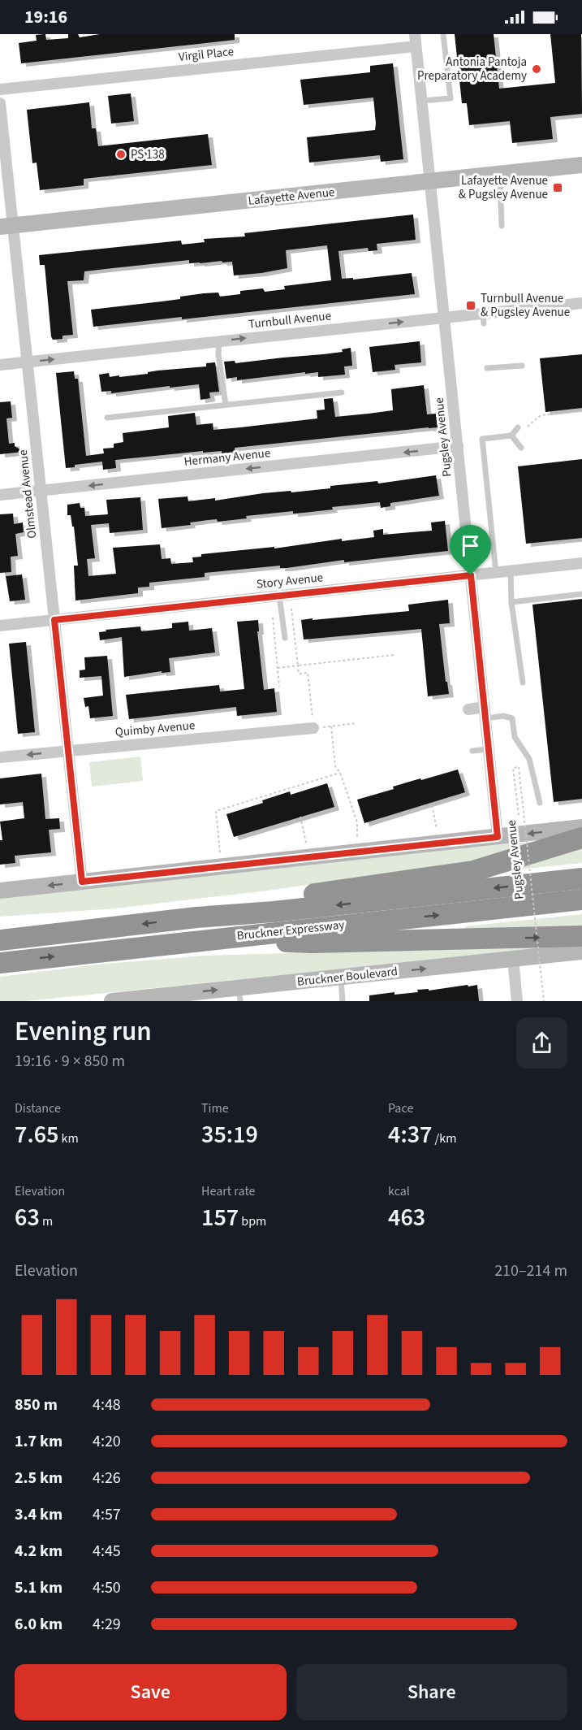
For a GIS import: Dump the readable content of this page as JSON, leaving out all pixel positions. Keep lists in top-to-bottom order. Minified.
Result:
{"streets":{"highway":["Bruckner Expressway"],"main road":["Lafayette Avenue","Bruckner Boulevard"],"street":["Virgil Place","Turnbull Avenue","Pugsley Avenue","Hermany Avenue","Olmstead Avenue","Story Avenue","Quimby Avenue"]},"crossings":[["Virgil Place","Pugsley Avenue"],["Lafayette Avenue","Pugsley Avenue"],["Lafayette Avenue","Olmstead Avenue"],["Turnbull Avenue","Pugsley Avenue"],["Turnbull Avenue","Olmstead Avenue"],["Pugsley Avenue","Hermany Avenue"],["Pugsley Avenue","Story Avenue"],["Hermany Avenue","Olmstead Avenue"],["Olmstead Avenue","Story Avenue"],["Olmstead Avenue","Quimby Avenue"]],"one_way":["Turnbull Avenue","Hermany Avenue"],"places":{"other":["Antonia Pantoja Preparatory Academy","PS 138"],"transit":["Lafayette Avenue & Pugsley Avenue","Turnbull Avenue & Pugsley Avenue"]},"page":{"status":"19:16","heading":["Evening run","19:16 · 9 × 850 m"],"stats":[["Distance","7.65 km"],["Time","35:19"],["Pace","4:37 /km"],["Elevation","63 m"],["Heart rate","157 bpm"],["kcal","463"]],"chart":["Elevation","210–214 m"],"list":[{"name":"850 m","note":"4:48"},{"name":"1.7 km","note":"4:20"},{"name":"2.5 km","note":"4:26"},{"name":"3.4 km","note":"4:57"},{"name":"4.2 km","note":"4:45"},{"name":"5.1 km","note":"4:50"},{"name":"6.0 km","note":"4:29"}],"buttons":["Save","Share"]}}
